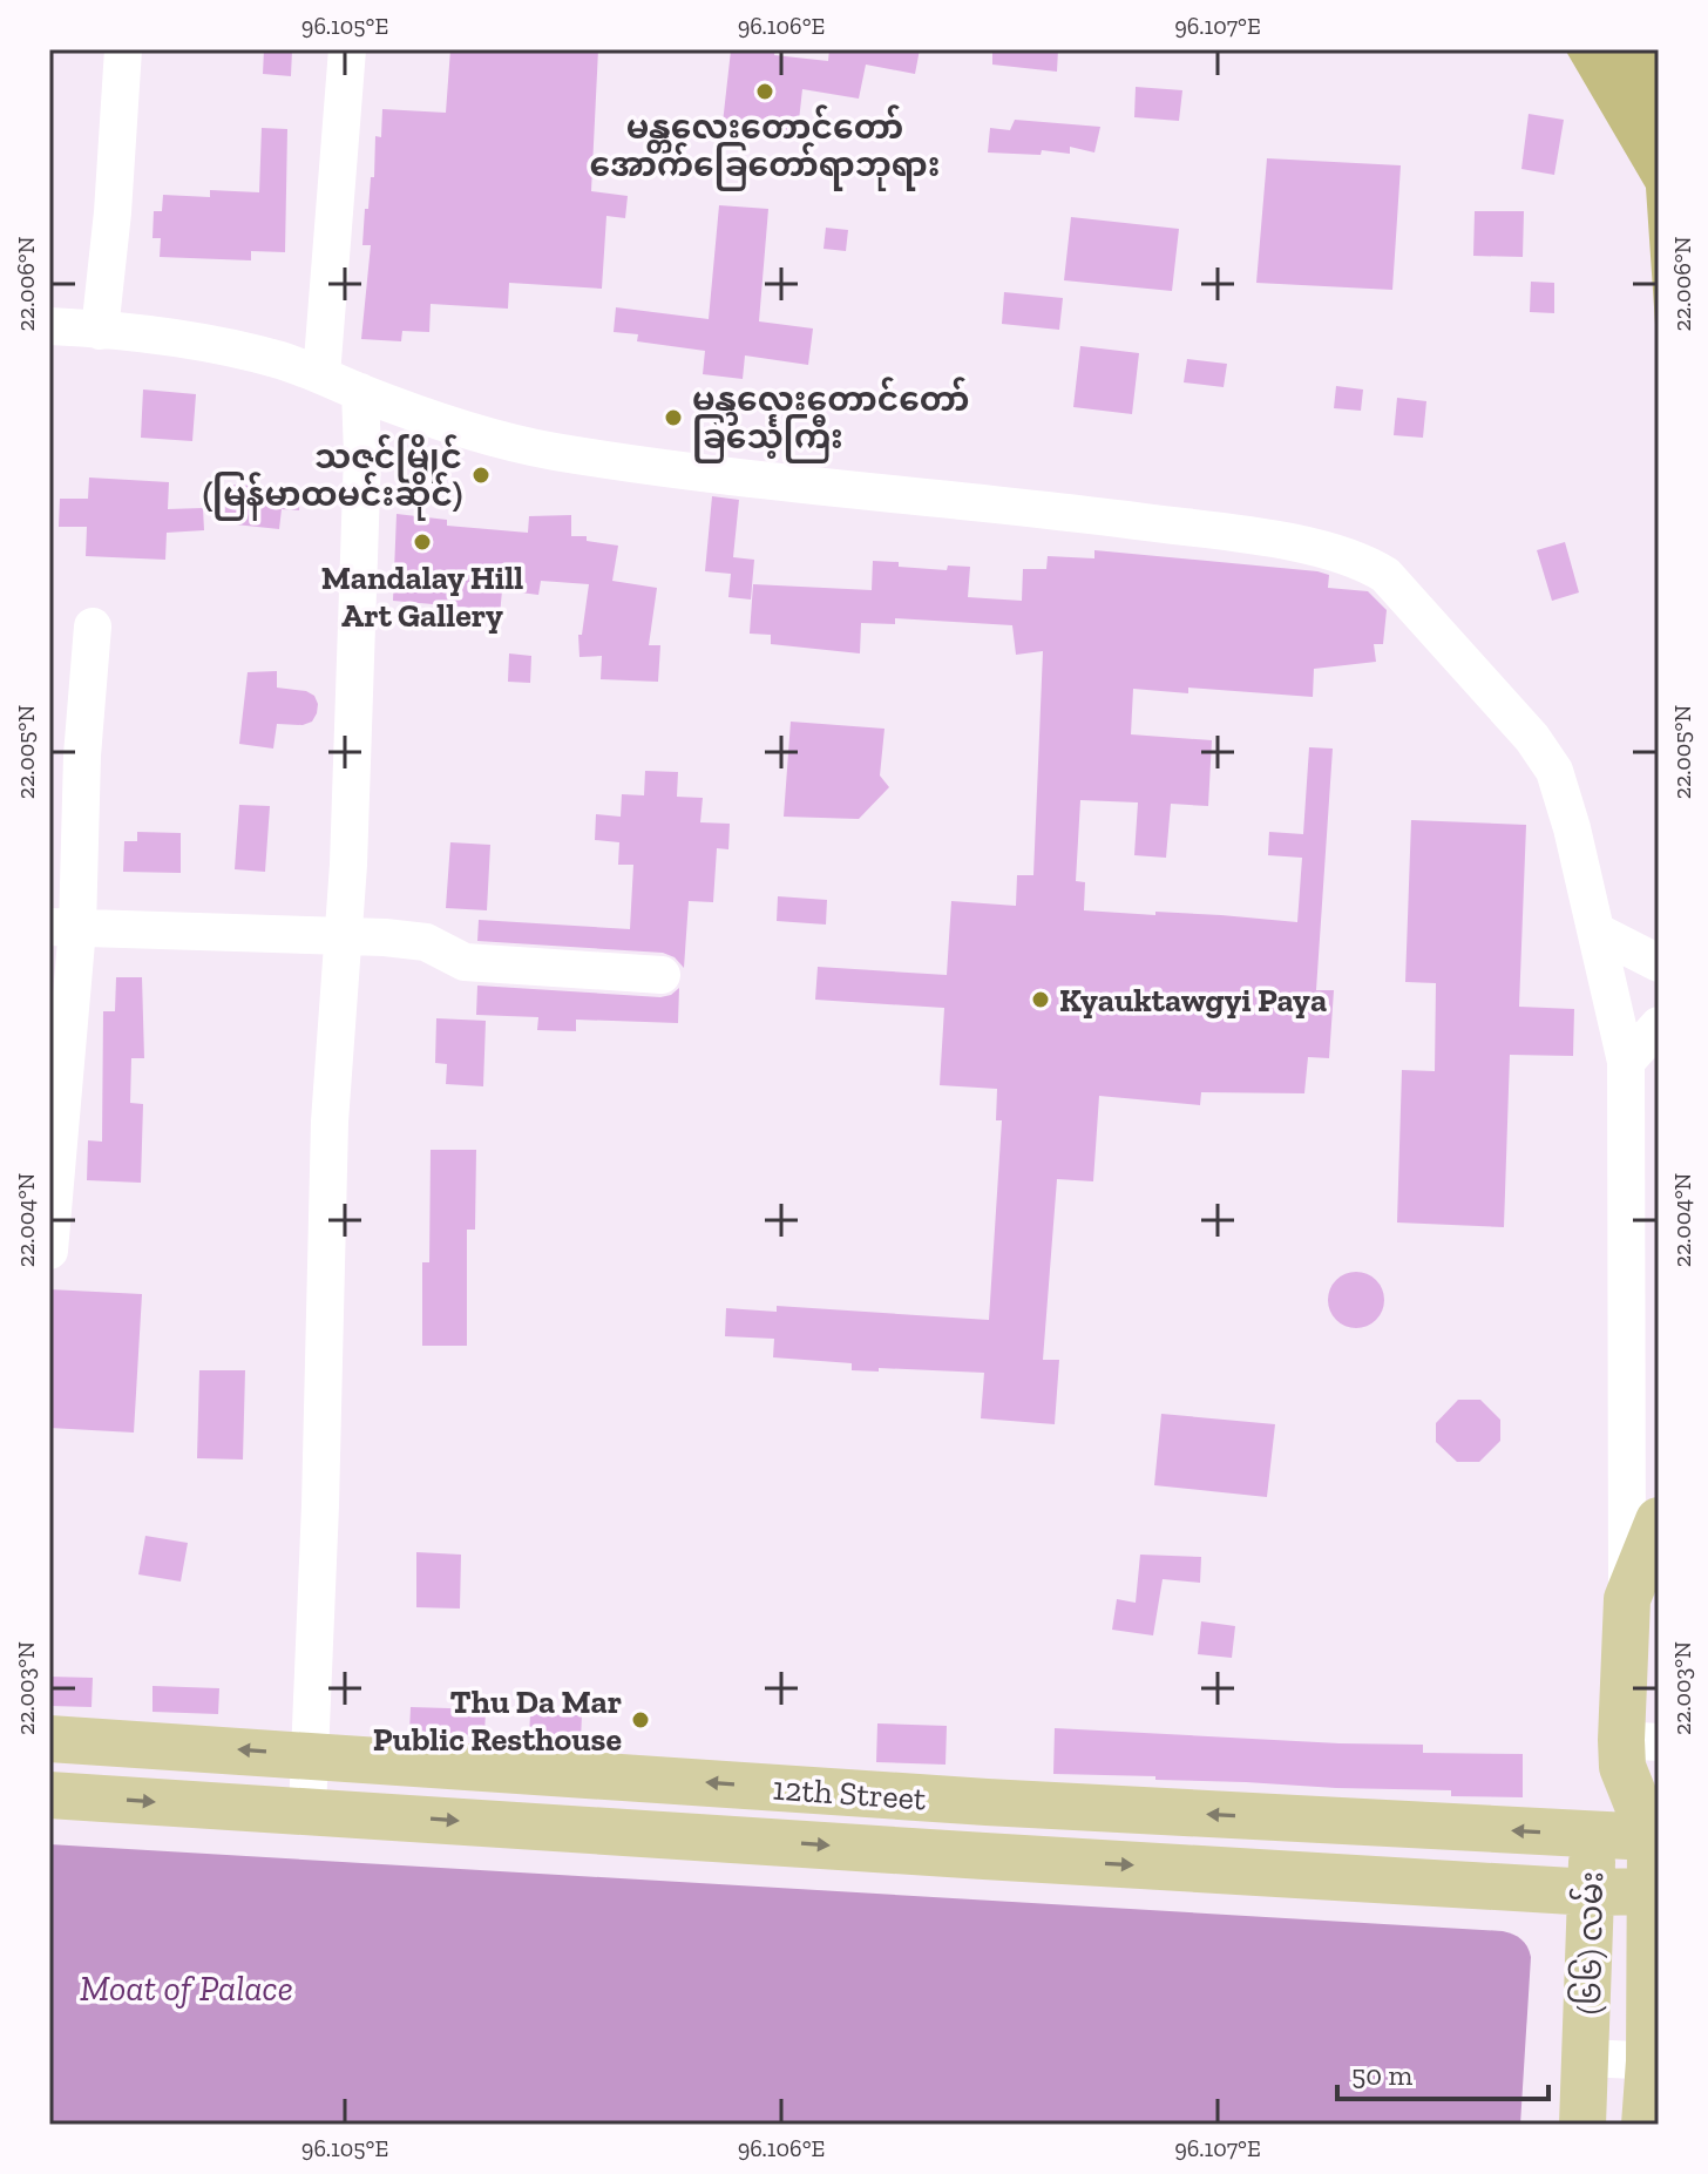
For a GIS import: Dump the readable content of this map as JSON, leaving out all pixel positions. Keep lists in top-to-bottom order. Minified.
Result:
{"streets":{"main road":["12th Street","(၆၆) လမ်း"]},"crossings":[["12th Street","(၆၆) လမ်း"]],"water":["Moat of Palace"],"places":["မန္တ‌လေးတောင်တော် အောက်ခြေတော်ရာဘုရား‌","မန္တလေးတောင်တော် ‌ခြင်္သေ့ကြီး","သဇင်မြိုင် (မြန်မာထမင်းဆိုင်)","Mandalay Hill Art Gallery","Kyauktawgyi Paya","Thu Da Mar Public Resthouse"],"scale_bar":"50 m","coordinates":["96.105°E","96.106°E","96.107°E","22.006°N","22.005°N","22.004°N","22.003°N"]}
